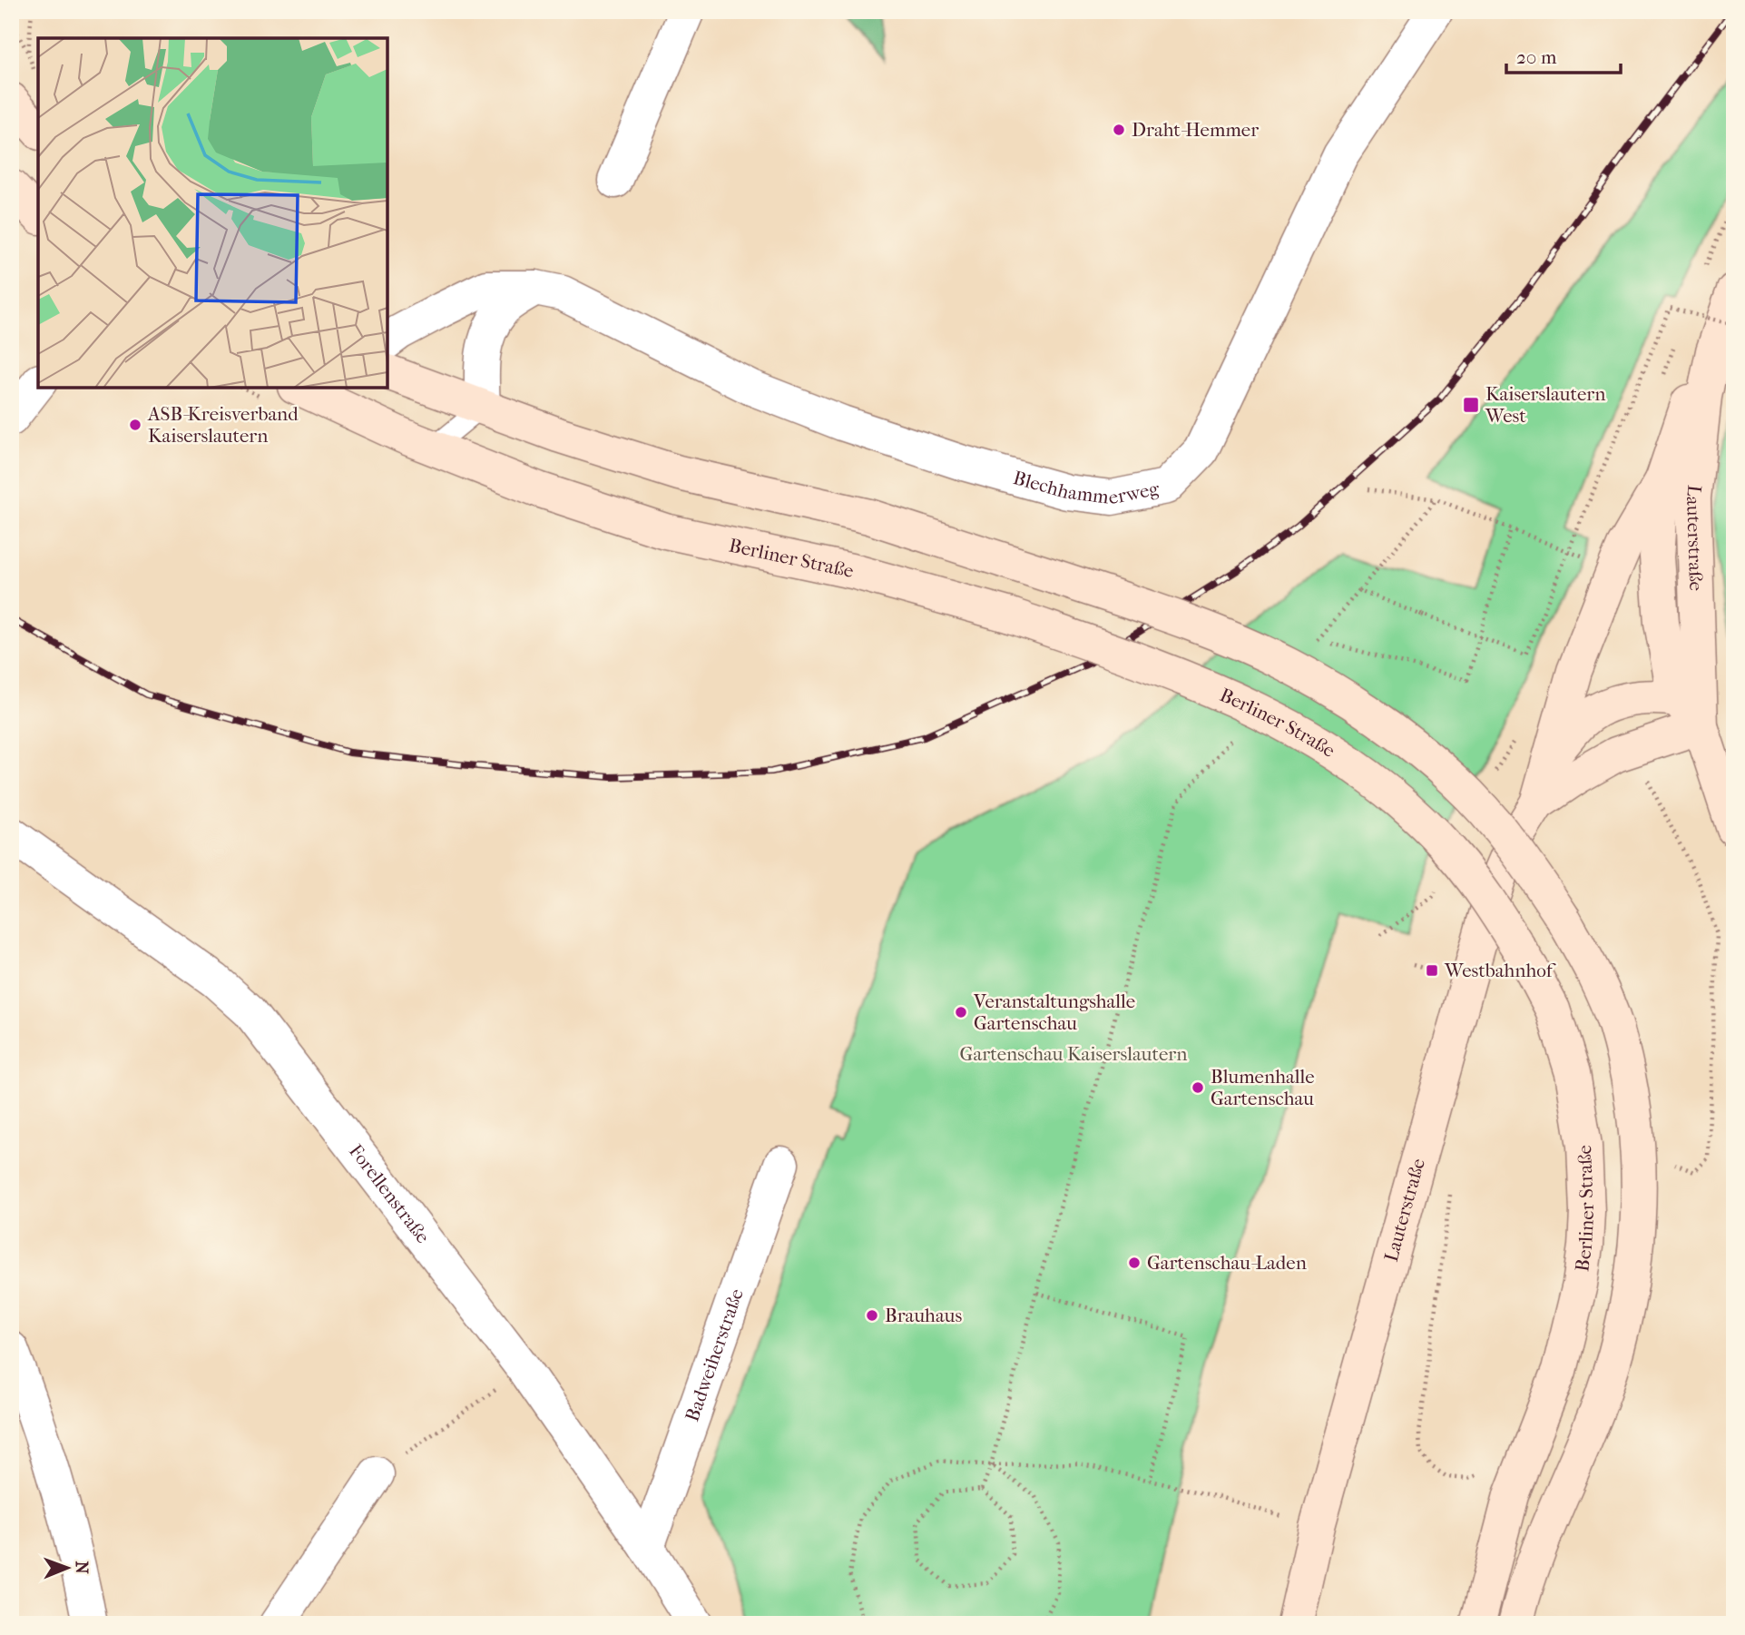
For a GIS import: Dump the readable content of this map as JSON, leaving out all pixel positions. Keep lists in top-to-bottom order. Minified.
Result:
{"streets":{"main road":["Lauterstraße","Berliner Straße"],"street":["Blechhammerweg","Forellenstraße","Badweiherstraße"]},"crossings":[["Forellenstraße","Badweiherstraße"]],"parks":["Gartenschau Kaiserslautern"],"places":{"other":["Draht-Hemmer","ASB-Kreisverband Kaiserslautern","Veranstaltungshalle Gartenschau","Blumenhalle Gartenschau","Gartenschau-Laden","Brauhaus"],"transit":["Kaiserslautern West","Westbahnhof"]},"scale_bar":"20 m","north":"right"}
